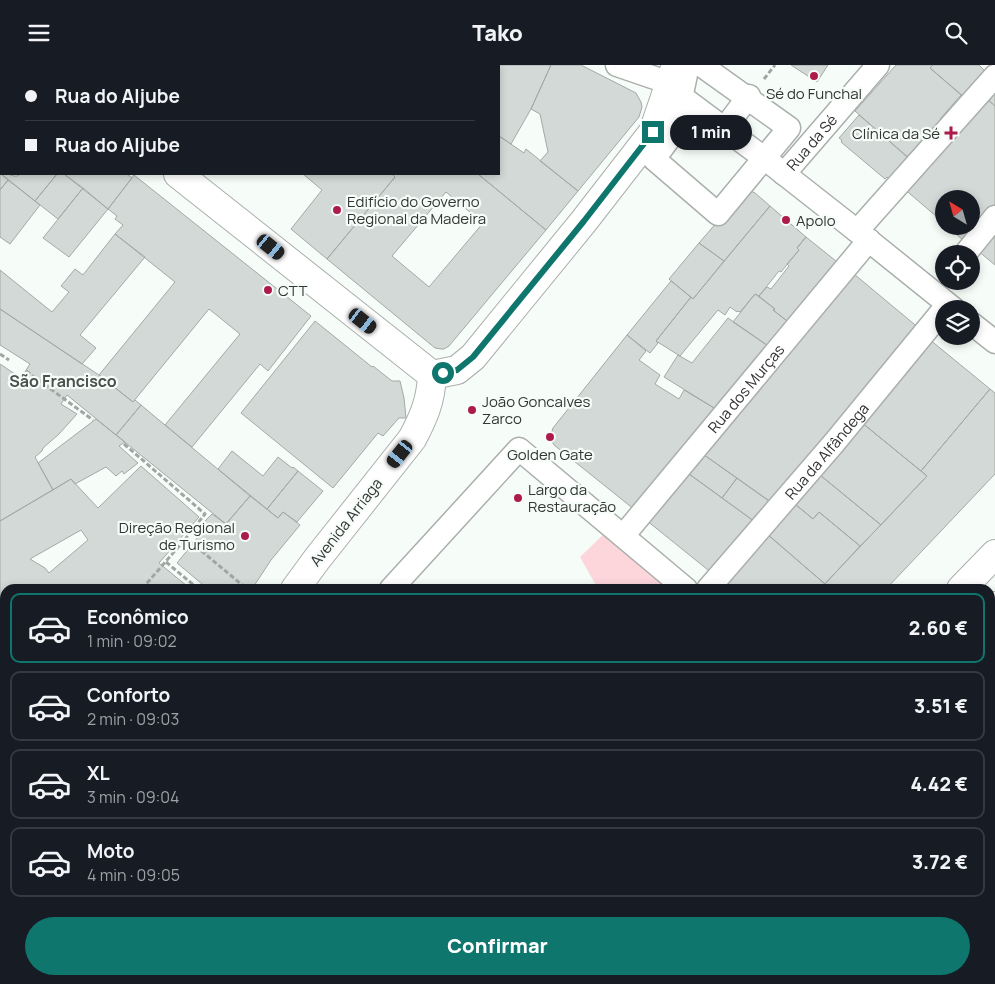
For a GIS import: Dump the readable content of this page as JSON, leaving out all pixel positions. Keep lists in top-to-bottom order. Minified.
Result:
{"streets":{"street":["Rua da Sé","Rua dos Murças","Rua da Alfândega","Avenida Arriaga"]},"districts":["São Francisco"],"places":{"other":["Sé do Funchal","Edifício do Governo Regional da Madeira","Apolo","CTT","João Goncalves Zarco","Golden Gate","Largo da Restauração","Direção Regional de Turismo"],"health":["Clínica da Sé"]},"north":"top left","page":{"header":"Tako","banner":["Rua do Aljube","Rua do Aljube"],"bubble":"1 min","list":[{"name":"Econômico","note":"1 min · 09:02","value":"2.60 €"},{"name":"Conforto","note":"2 min · 09:03","value":"3.51 €"},{"name":"XL","note":"3 min · 09:04","value":"4.42 €"},{"name":"Moto","note":"4 min · 09:05","value":"3.72 €"}],"buttons":"Confirmar"}}
